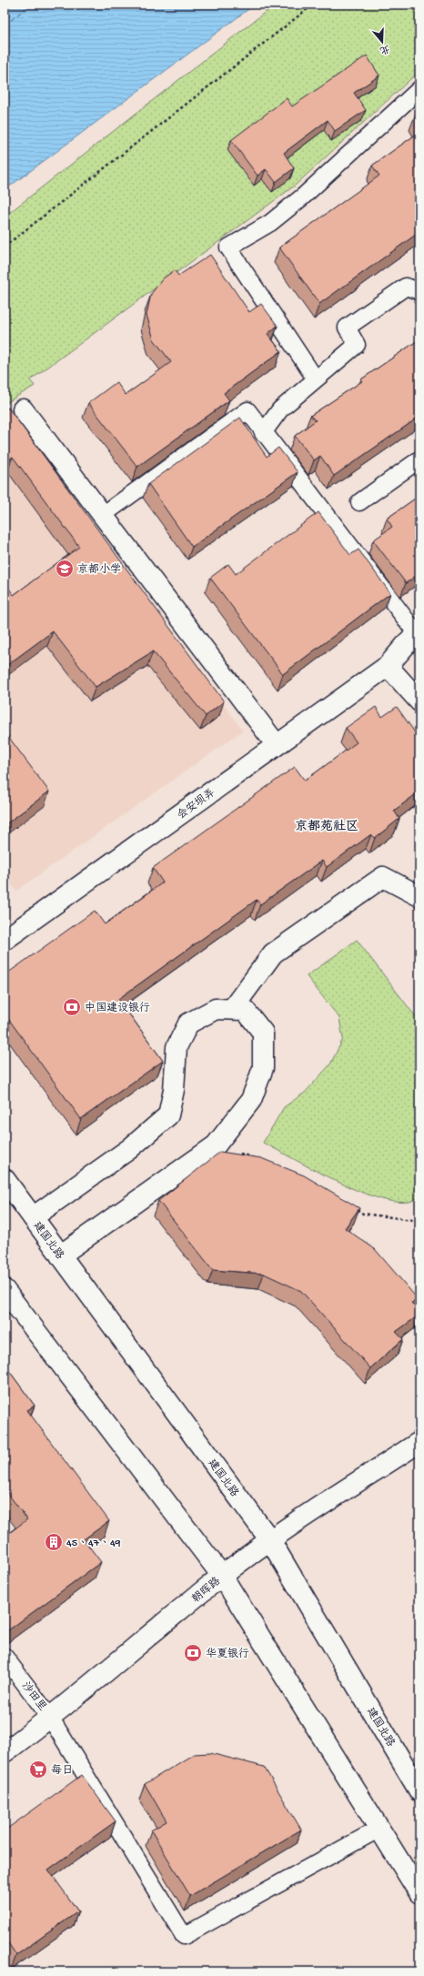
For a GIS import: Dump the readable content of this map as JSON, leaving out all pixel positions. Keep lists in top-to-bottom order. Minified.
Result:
{"streets":{"street":["会安坝弄","建国北路","朝晖路"],"lane":["沙田里"]},"crossings":[["建国北路","朝晖路"],["朝晖路","沙田里"]],"districts":["京都苑社区"],"places":{"school or university":["京都小学"],"bank":["中国建设银行","华夏银行"],"building":["45、47、49"],"supermarket":["每日"]},"north":"bottom"}
